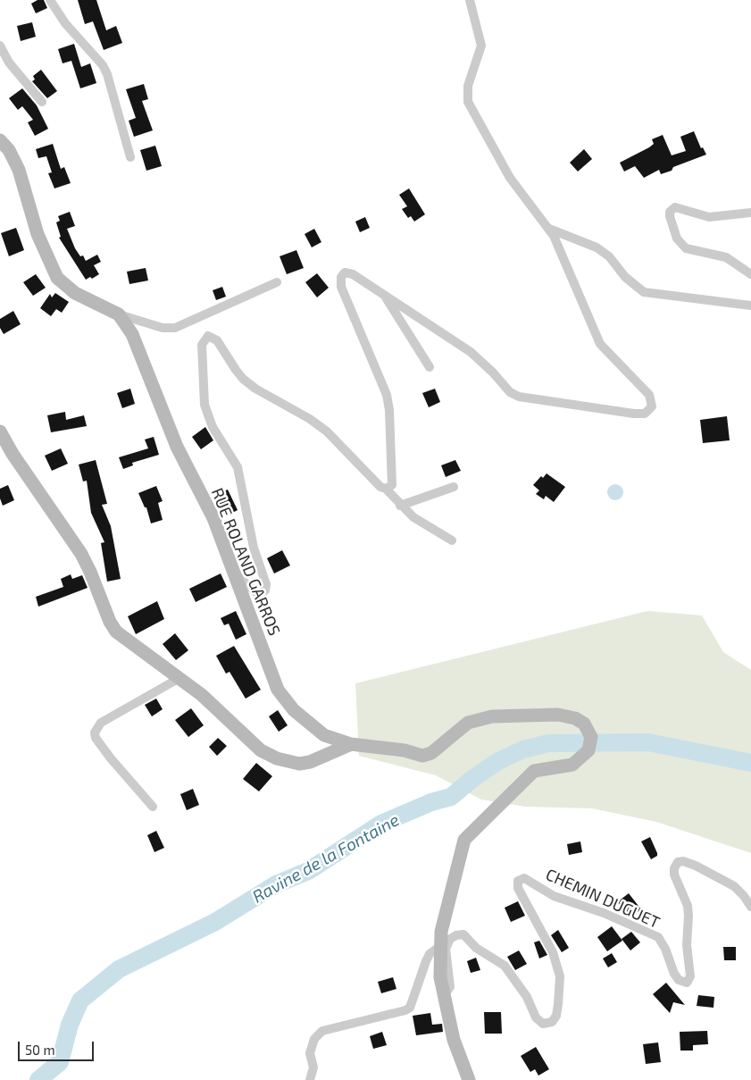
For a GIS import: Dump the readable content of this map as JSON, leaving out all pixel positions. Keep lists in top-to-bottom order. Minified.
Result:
{"streets":{"main road":["RUE ROLAND GARROS"],"street":["CHEMIN DUGUET"]},"water":["Ravine de la Fontaine"],"scale_bar":"50 m"}
